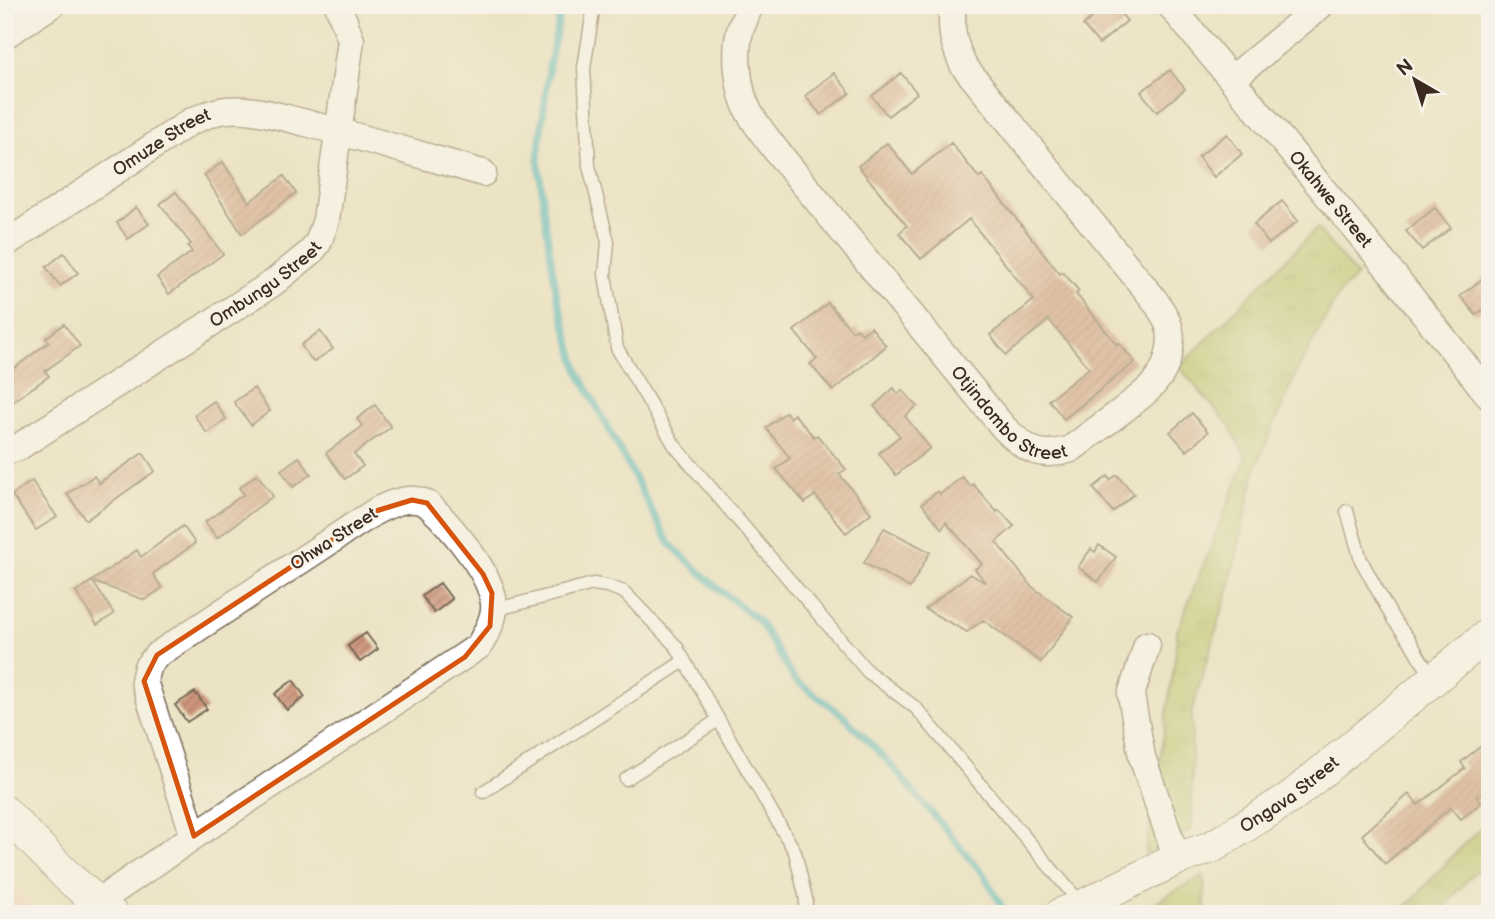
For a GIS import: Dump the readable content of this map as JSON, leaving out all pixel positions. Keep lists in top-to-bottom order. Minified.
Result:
{"streets":{"street":["Omuze Street","Okahwe Street","Ombungu Street","Otjindombo Street","Ohwa Street","Ongava Street"]},"crossings":[["Omuze Street","Ombungu Street"]],"north":"top left"}
